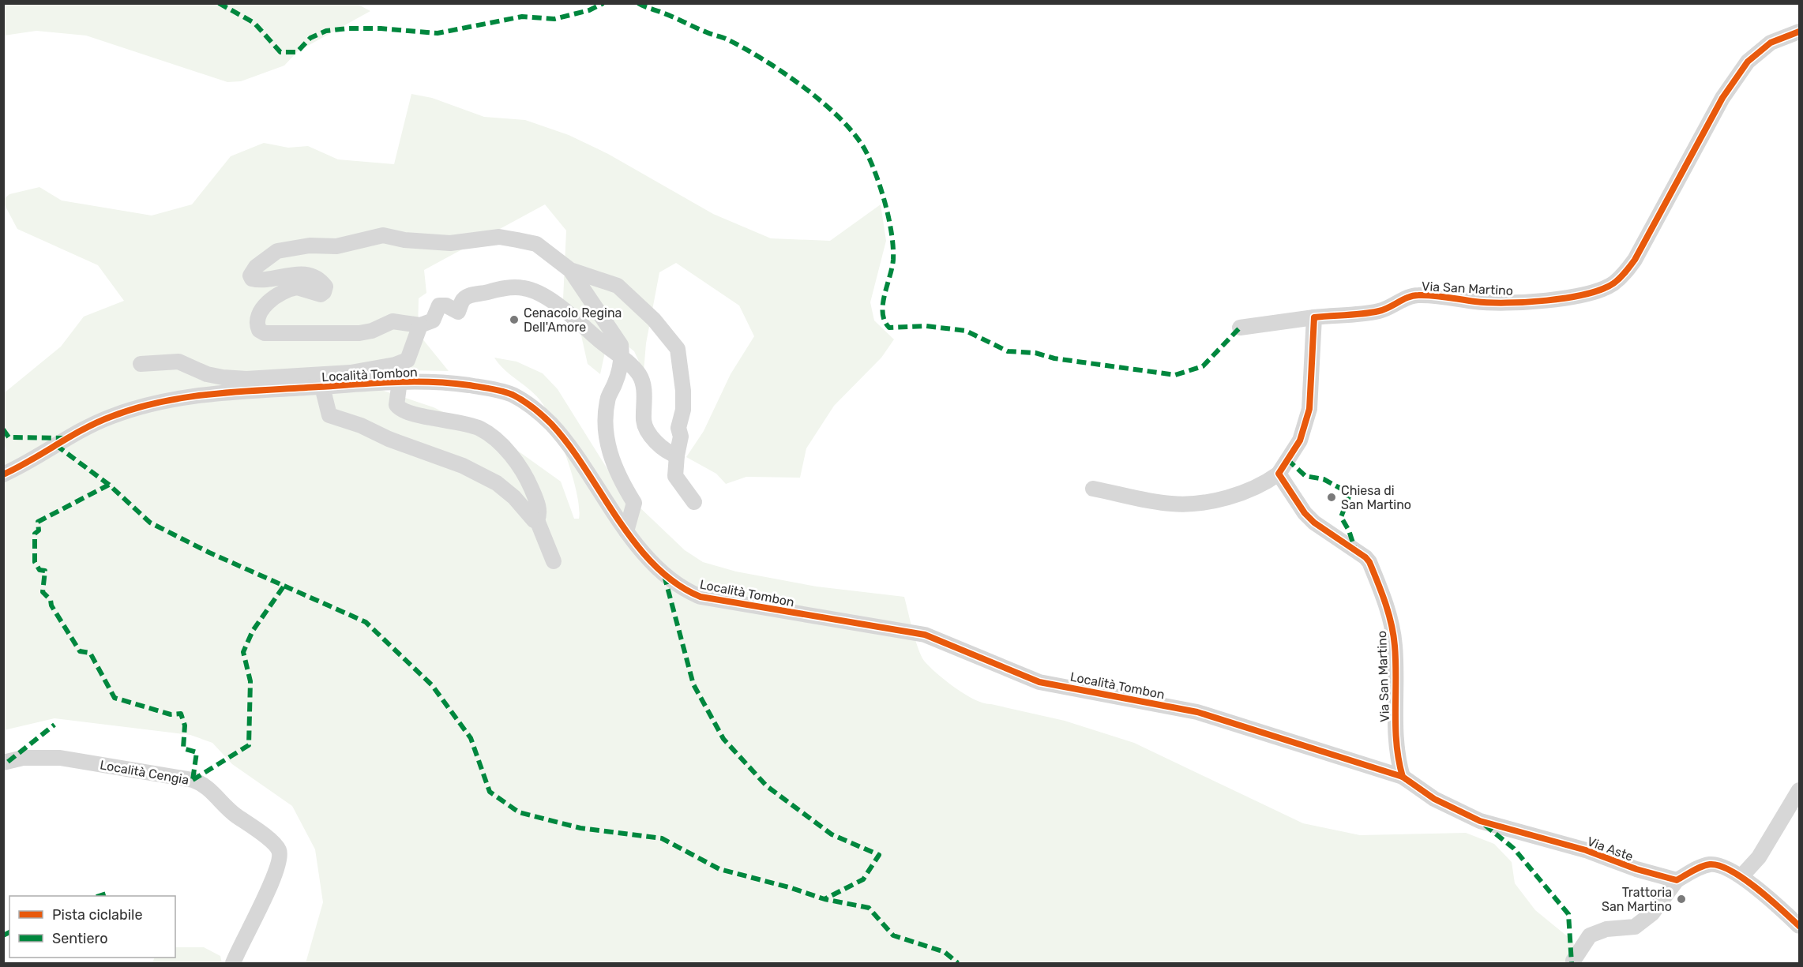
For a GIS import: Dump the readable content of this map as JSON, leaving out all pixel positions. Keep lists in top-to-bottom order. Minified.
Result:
{"streets":{"street":["Via San Martino","Località Tombon","Località Cengia","Via Aste"]},"crossings":[["Via San Martino","Località Tombon"],["Via San Martino","Via Aste"],["Località Tombon","Via Aste"]],"places":["Cenacolo Regina Dell'Amore","Chiesa di San Martino","Trattoria San Martino"],"legend":["Pista ciclabile","Sentiero"]}
